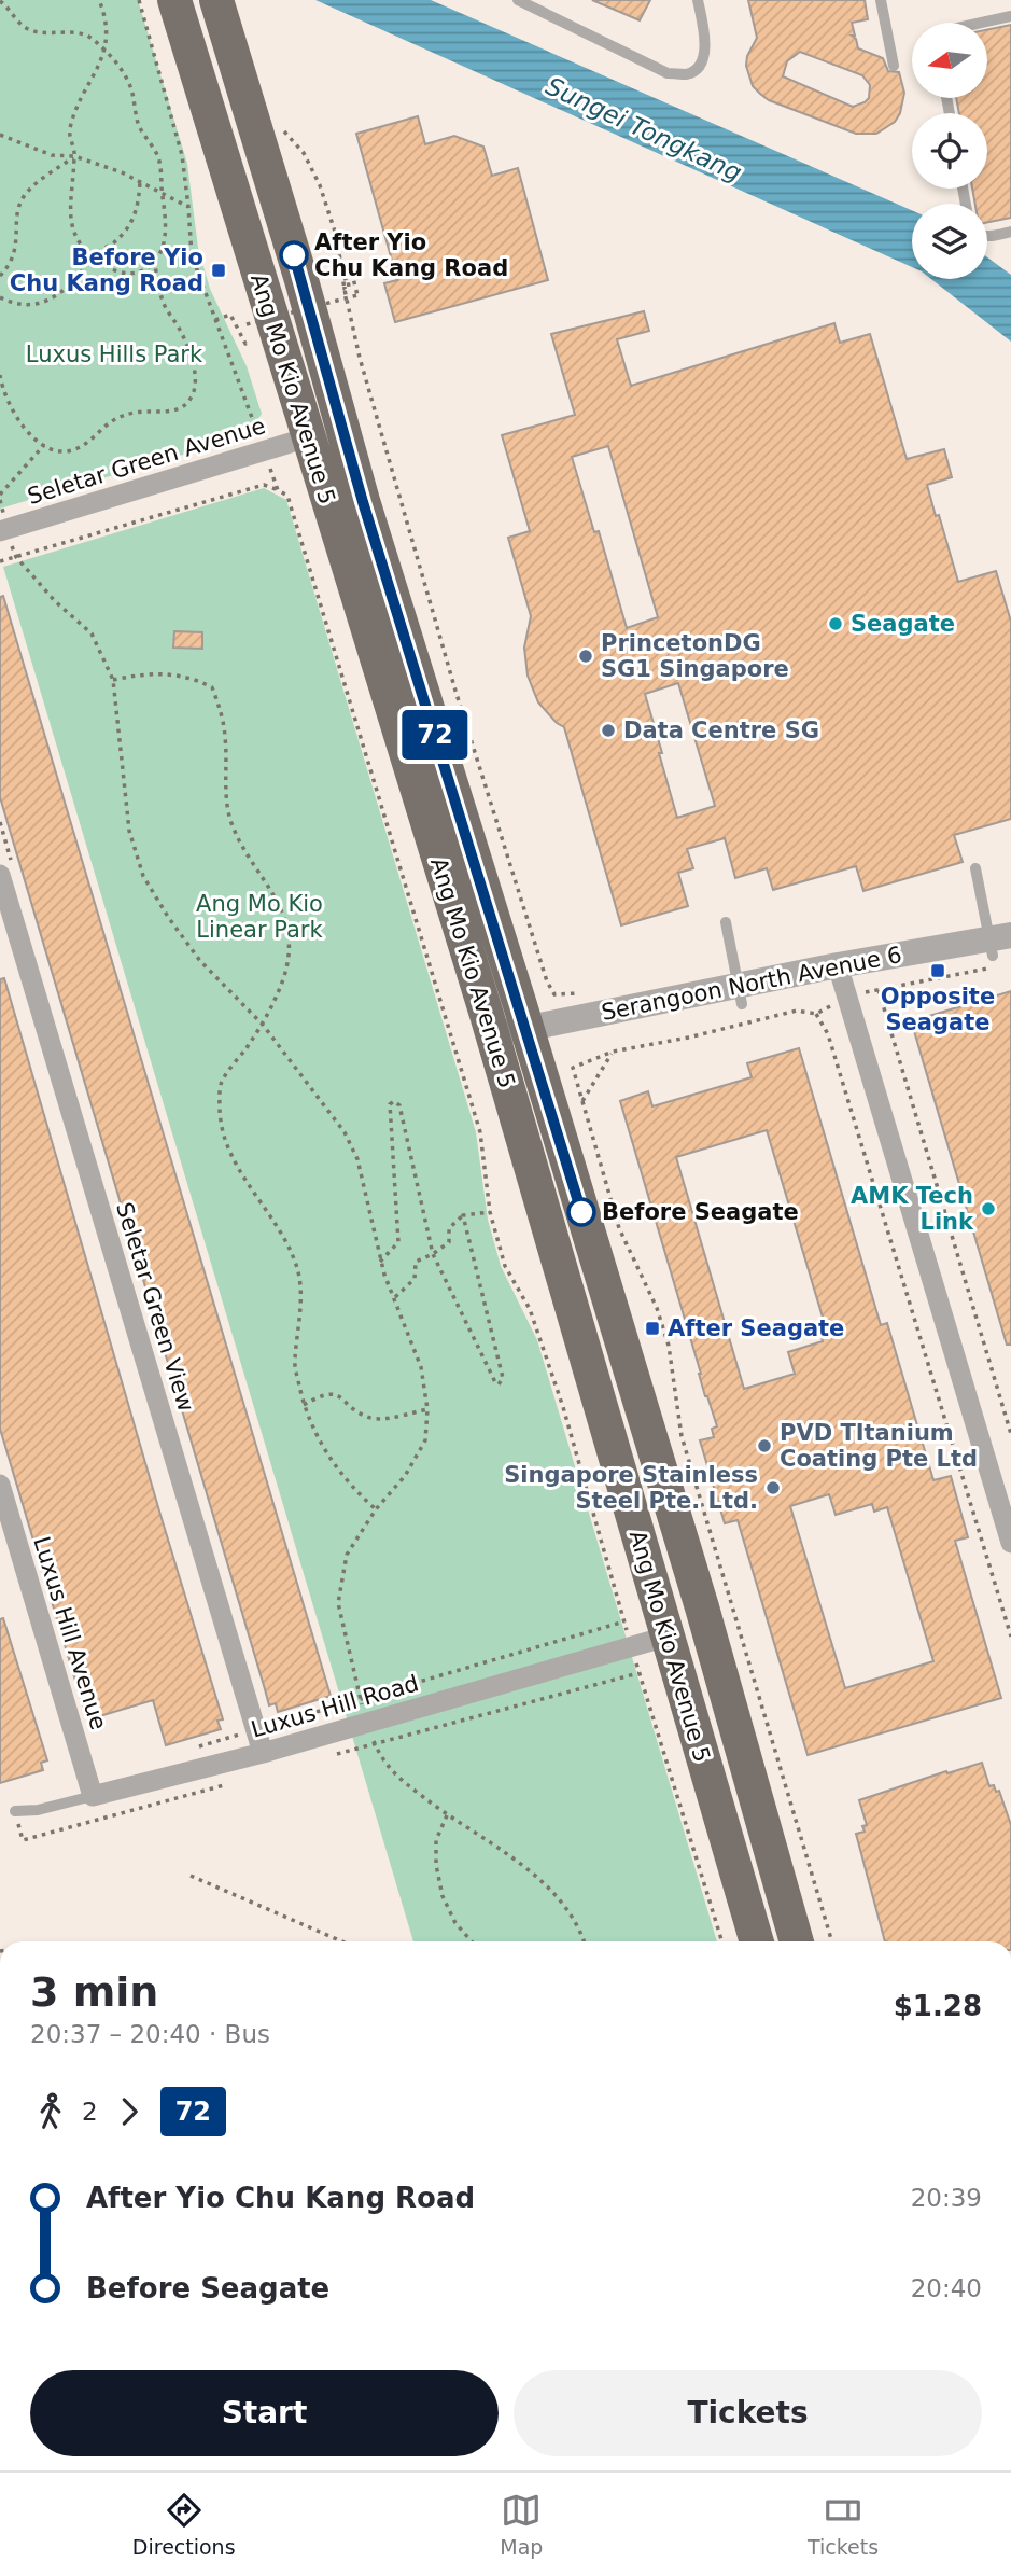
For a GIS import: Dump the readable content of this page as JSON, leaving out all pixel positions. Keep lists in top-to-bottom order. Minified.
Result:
{"streets":{"main road":["Ang Mo Kio Avenue 5"],"street":["Seletar Green Avenue","Serangoon North Avenue 6","Seletar Green View","Luxus Hill Avenue","Luxus Hill Road"]},"crossings":[["Ang Mo Kio Avenue 5","Seletar Green Avenue"],["Ang Mo Kio Avenue 5","Serangoon North Avenue 6"],["Ang Mo Kio Avenue 5","Luxus Hill Road"],["Seletar Green View","Luxus Hill Road"],["Luxus Hill Avenue","Luxus Hill Road"]],"water":["Sungei Tongkang"],"parks":["Luxus Hills Park","Ang Mo Kio Linear Park"],"places":{"other":["After Yio Chu Kang Road","Seagate","PrincetonDG SG1 Singapore","Data Centre SG","AMK Tech Link","Before Seagate","PVD TItanium Coating Pte Ltd","Singapore Stainless Steel Pte. Ltd."],"transit":["Before Yio Chu Kang Road","Opposite Seagate","After Seagate"]},"lines":["bus line 72"],"north":"left","page":{"on_map":"72","heading":["3 min","20:37 – 20:40 · Bus","$1.28"],"legs":["2","72"],"list":[{"name":"After Yio Chu Kang Road","value":"20:39"},{"name":"Before Seagate","value":"20:40"}],"buttons":["Start","Tickets"],"tabs":["Directions","Map","Tickets"]}}
